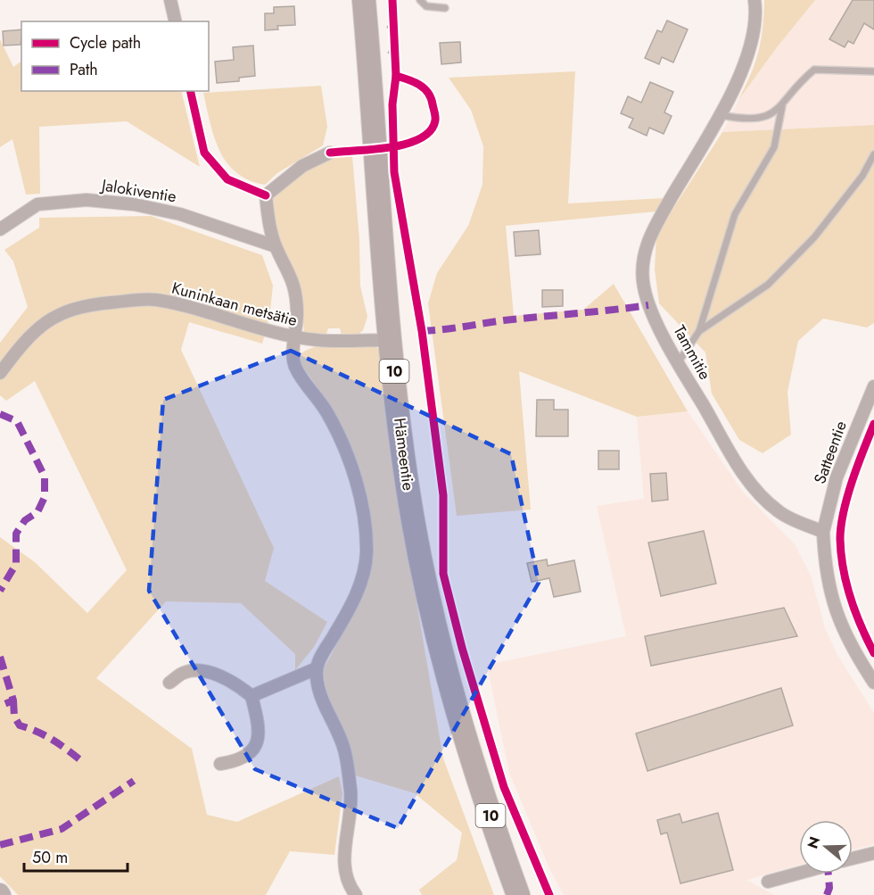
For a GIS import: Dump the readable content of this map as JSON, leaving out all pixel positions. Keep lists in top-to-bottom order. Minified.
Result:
{"streets":{"highway":["10","Hämeentie"],"street":["Jalokiventie","Kuninkaan metsätie","Tammitie","Satteentie"]},"crossings":[["Kuninkaan metsätie","Hämeentie"],["Tammitie","Satteentie"]],"legend":["Cycle path","Path"],"scale_bar":"50 m","north":"left"}
